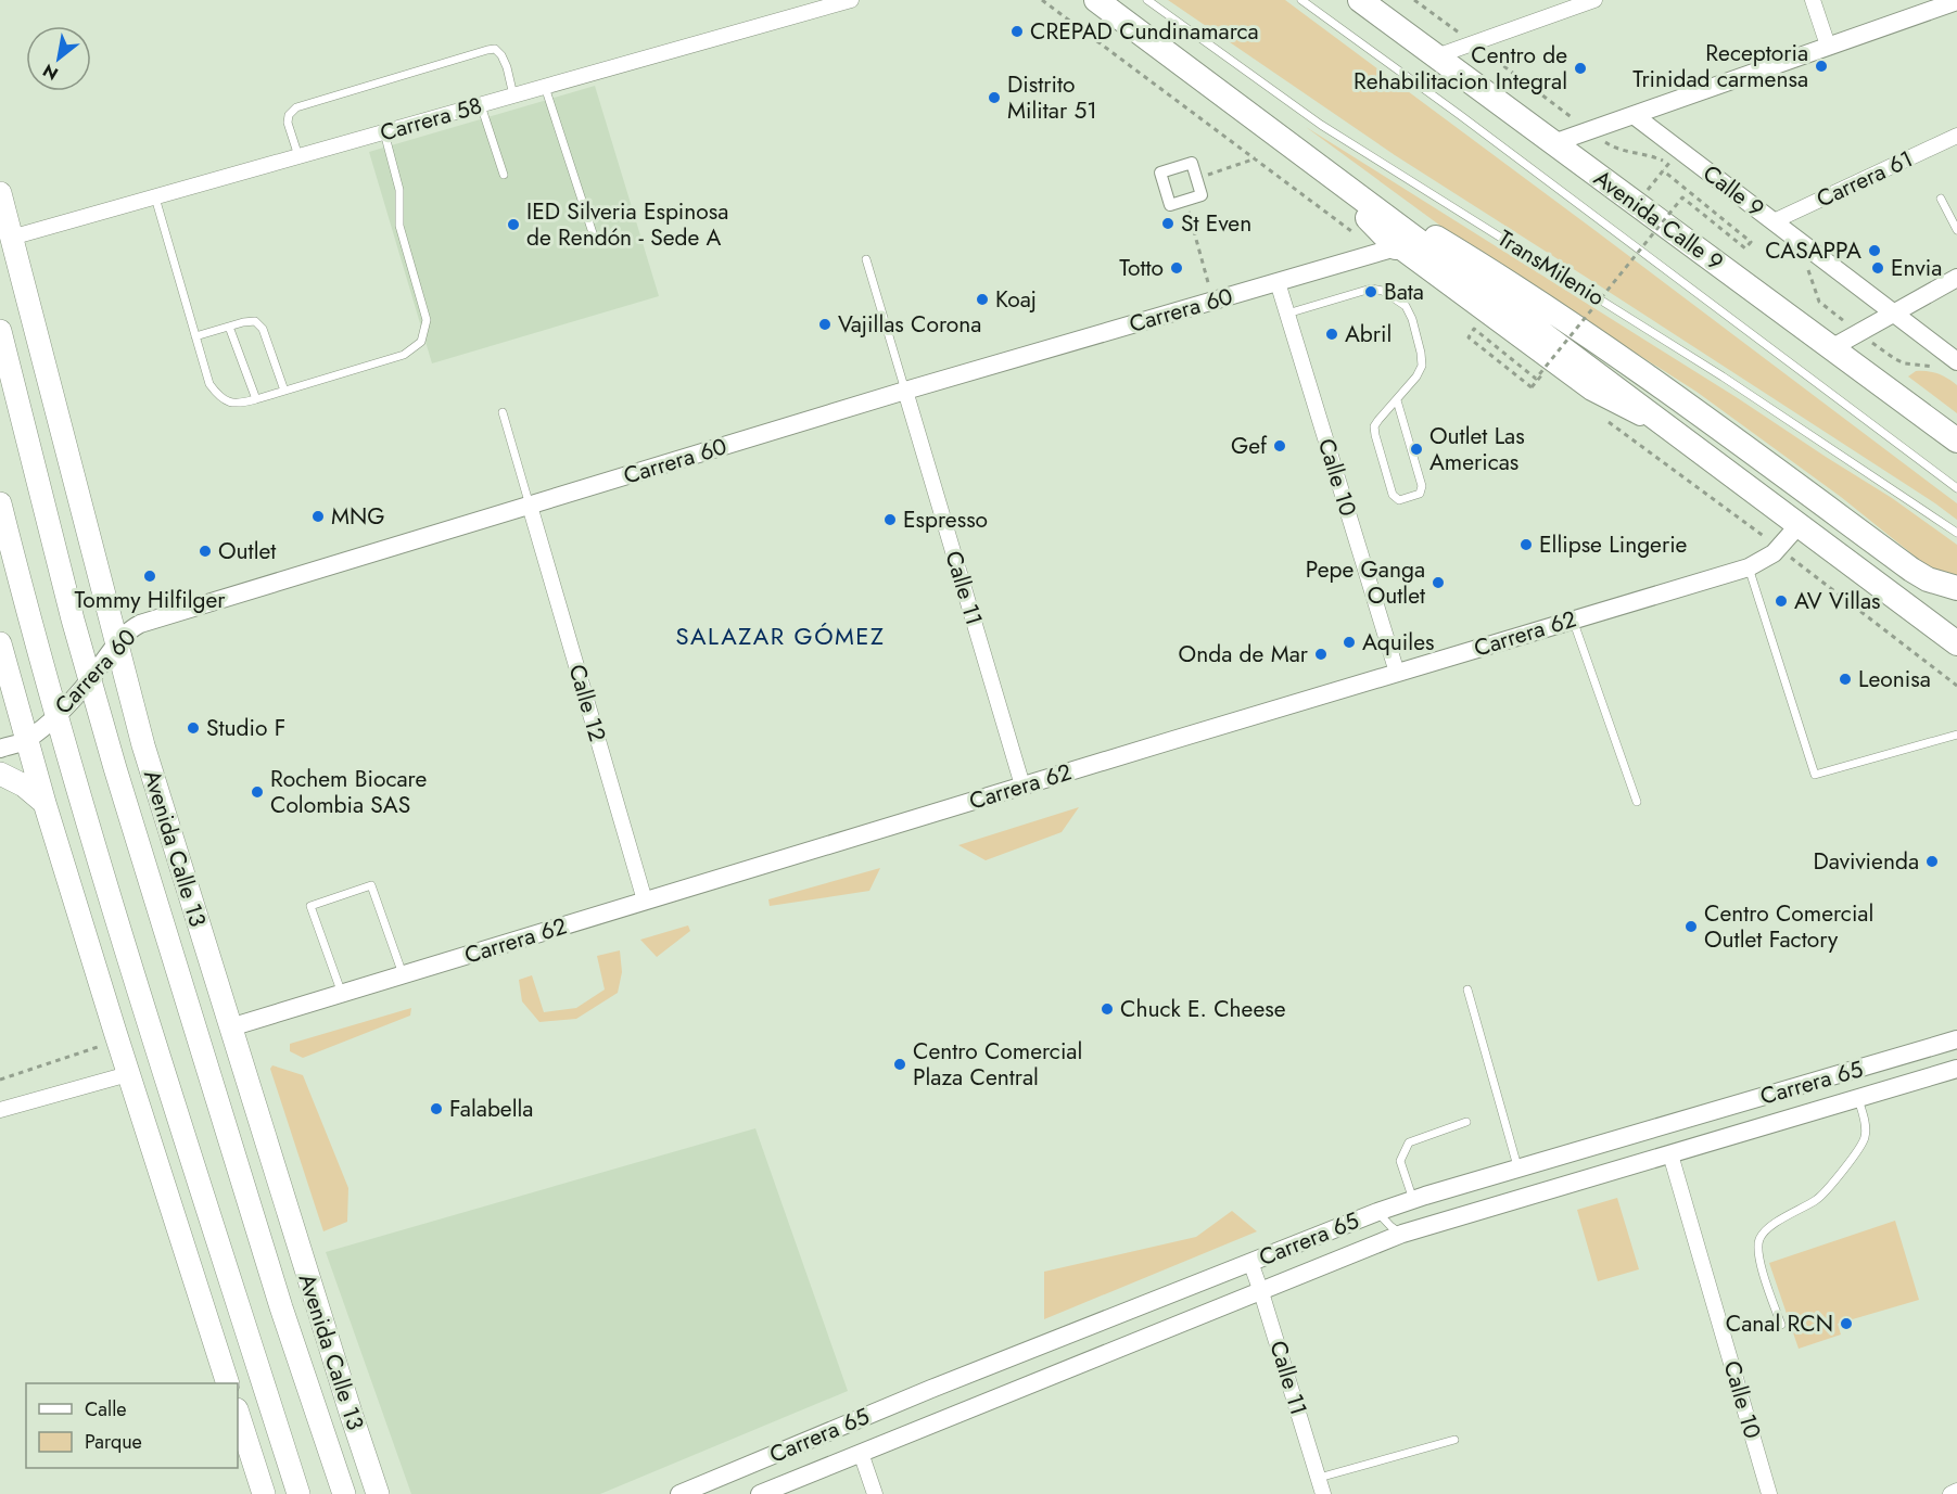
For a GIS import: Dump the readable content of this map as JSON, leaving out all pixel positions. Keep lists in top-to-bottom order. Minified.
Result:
{"streets":{"highway":["Avenida Calle 9"],"main road":["Avenida Calle 13"],"street":["Carrera 58","Carrera 61","Calle 9","Carrera 60","Calle 10","Calle 11","Carrera 62","Calle 12","Carrera 65"],"lane":["TransMilenio"]},"crossings":[["Carrera 58","Avenida Calle 13"],["Carrera 61","Calle 9"],["Carrera 60","Calle 10"],["Carrera 60","Calle 11"],["Carrera 60","Calle 12"],["Carrera 60","Avenida Calle 13"],["Calle 10","Carrera 62"],["Calle 10","Carrera 65"],["Calle 11","Carrera 62"],["Calle 11","Carrera 65"],["Carrera 62","Calle 12"],["Carrera 62","Avenida Calle 13"]],"districts":["SALAZAR GÓMEZ"],"places":["CREPAD Cundinamarca","Receptoria Trinidad carmensa","Centro de Rehabilitacion Integral","Distrito Militar 51","St Even","IED Silveria Espinosa de Rendón - Sede A","CASAPPA","Totto","Envia","Bata","Koaj","Vajillas Corona","Abril","Gef","Outlet Las Americas","MNG","Espresso","Ellipse Lingerie","Outlet","Tommy Hilfilger","Pepe Ganga Outlet","AV Villas","Aquiles","Onda de Mar","Leonisa","Studio F","Rochem Biocare Colombia SAS","Davivienda","Centro Comercial Outlet Factory","Chuck E. Cheese","Centro Comercial Plaza Central","Falabella","Canal RCN"],"legend":["Calle","Parque"],"north":"bottom left"}
